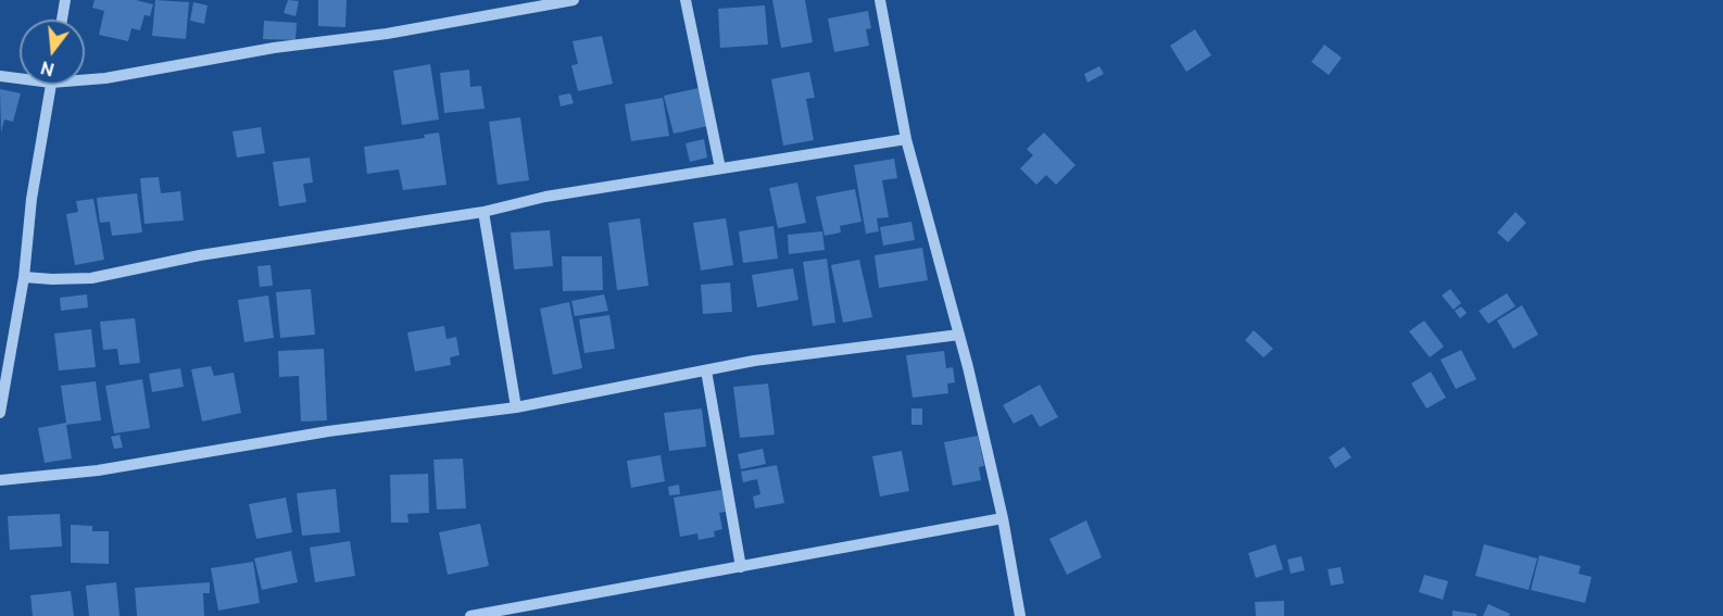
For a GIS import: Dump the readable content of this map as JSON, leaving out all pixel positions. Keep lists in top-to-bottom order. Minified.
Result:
{"north":"bottom"}
